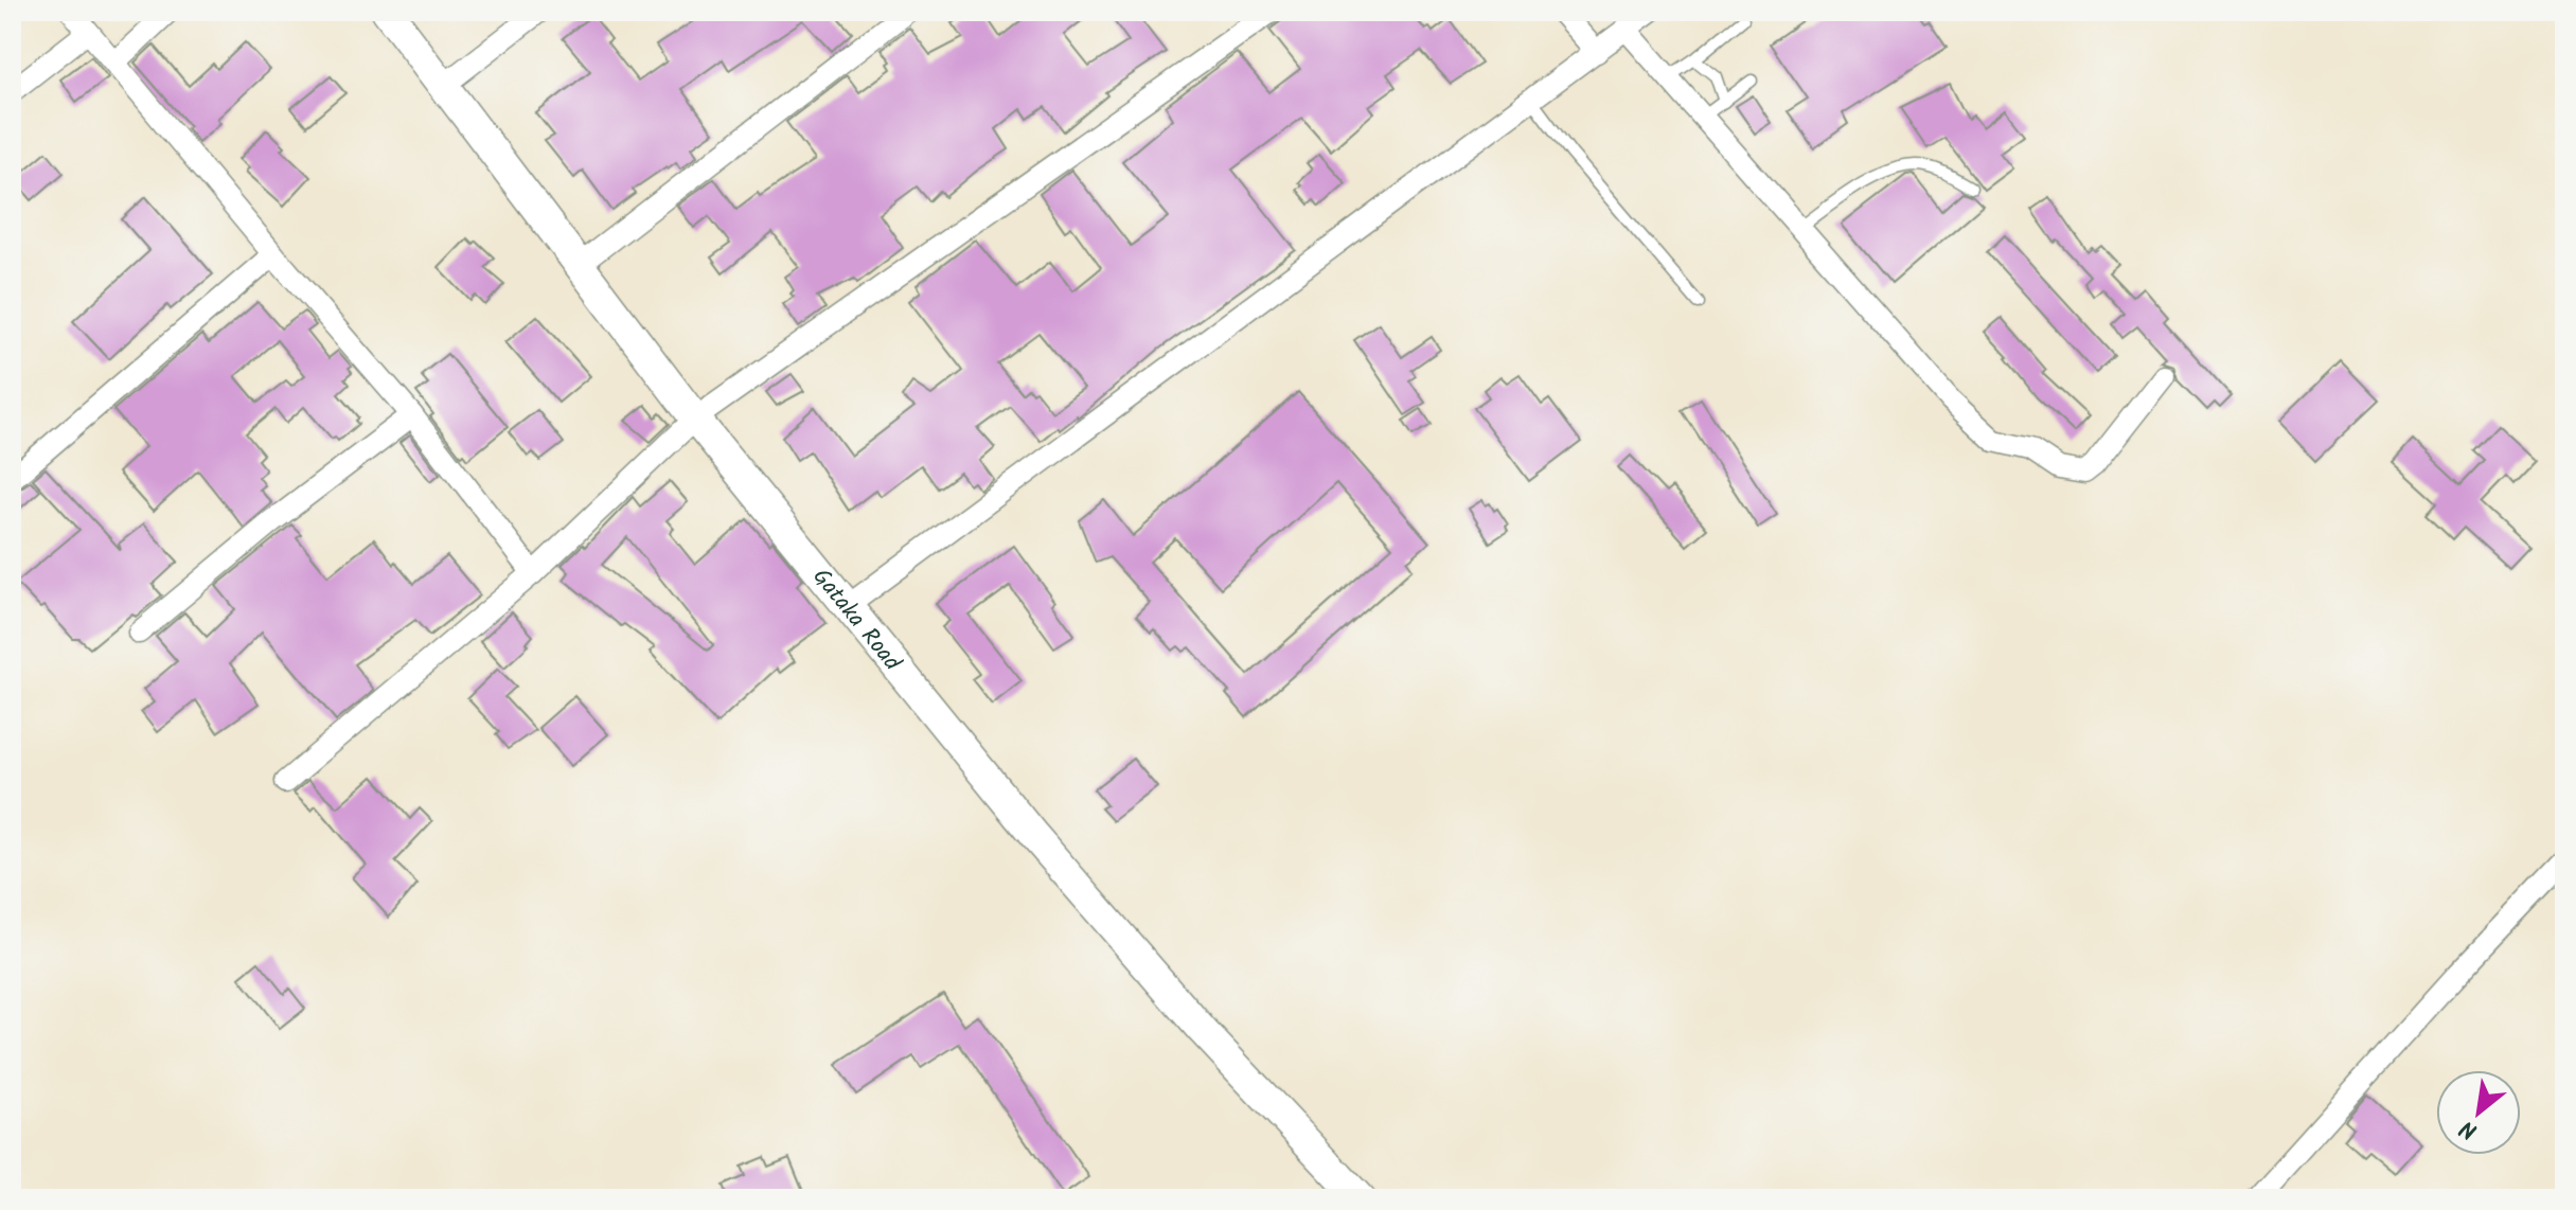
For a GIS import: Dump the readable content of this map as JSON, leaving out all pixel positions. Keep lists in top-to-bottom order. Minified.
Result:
{"streets":{"street":["Gataka Road"]},"north":"bottom left"}
